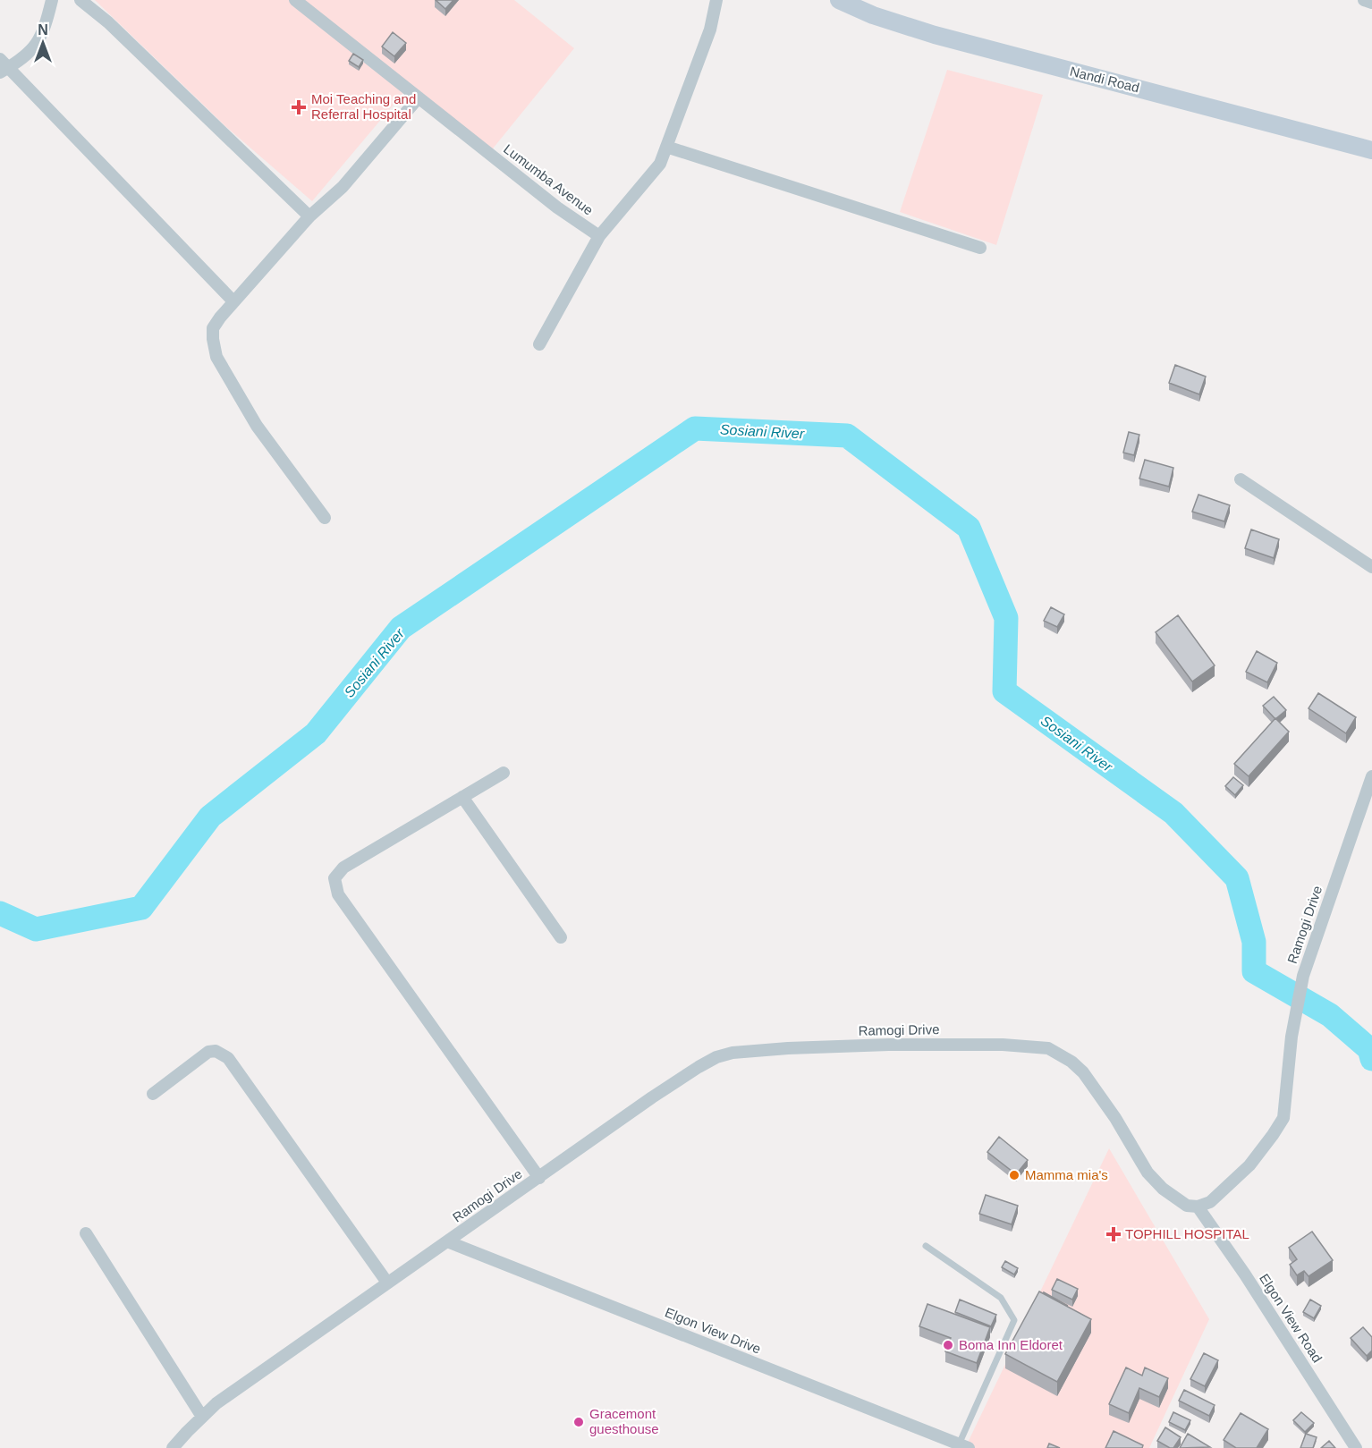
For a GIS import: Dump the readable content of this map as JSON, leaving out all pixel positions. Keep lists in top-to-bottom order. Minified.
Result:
{"streets":{"street":["Nandi Road","Lumumba Avenue","Ramogi Drive","Elgon View Road","Elgon View Drive"]},"crossings":[["Ramogi Drive","Elgon View Road"],["Ramogi Drive","Elgon View Drive"]],"water":["Sosiani River"],"places":{"health":["Moi Teaching and Referral Hospital","TOPHILL HOSPITAL"],"other":["Mamma mia's","Boma Inn Eldoret","Gracemont guesthouse"]},"north":"top"}
